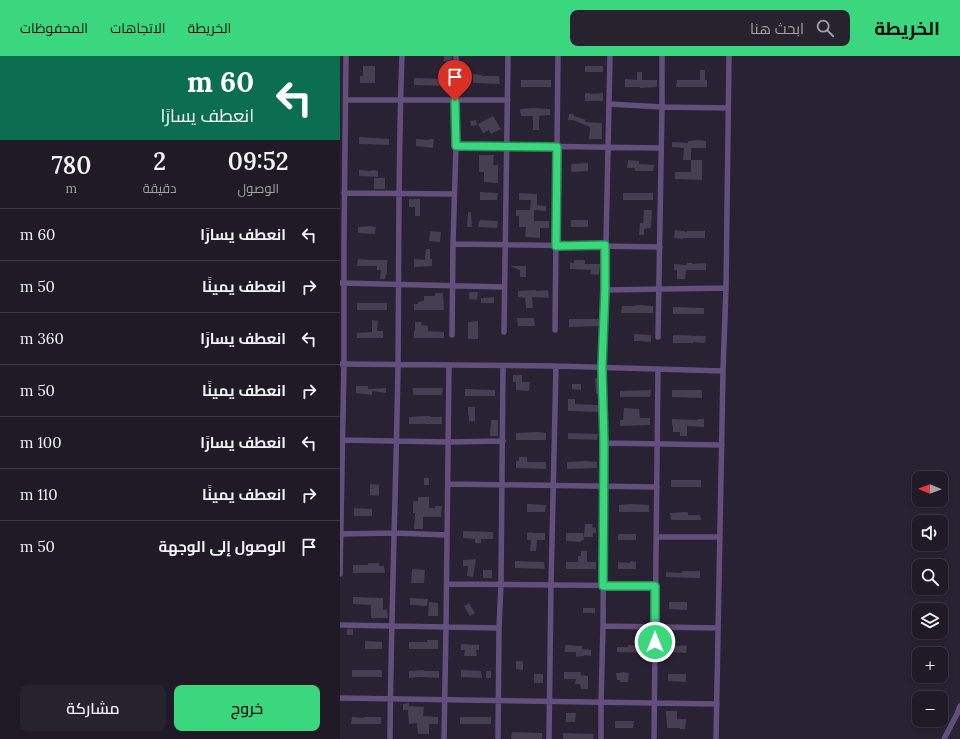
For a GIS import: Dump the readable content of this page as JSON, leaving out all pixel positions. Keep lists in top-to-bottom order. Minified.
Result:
{"north":"left","page":{"header":"الخريطة","search":"ابحث هنا","nav":["الخريطة","الاتجاهات","المحفوظات"],"turn":["60 m","انعطف يسارًا"],"eta":["09:52","الوصول","2","دقيقة","780","m"],"list":[{"name":"انعطف يسارًا","value":"60 m"},{"name":"انعطف يمينًا","value":"50 m"},{"name":"انعطف يسارًا","value":"360 m"},{"name":"انعطف يمينًا","value":"50 m"},{"name":"انعطف يسارًا","value":"100 m"},{"name":"انعطف يمينًا","value":"110 m"},{"name":"الوصول إلى الوجهة","value":"50 m"}],"map_buttons":["+","−"],"buttons":["خروج","مشاركة"]}}
